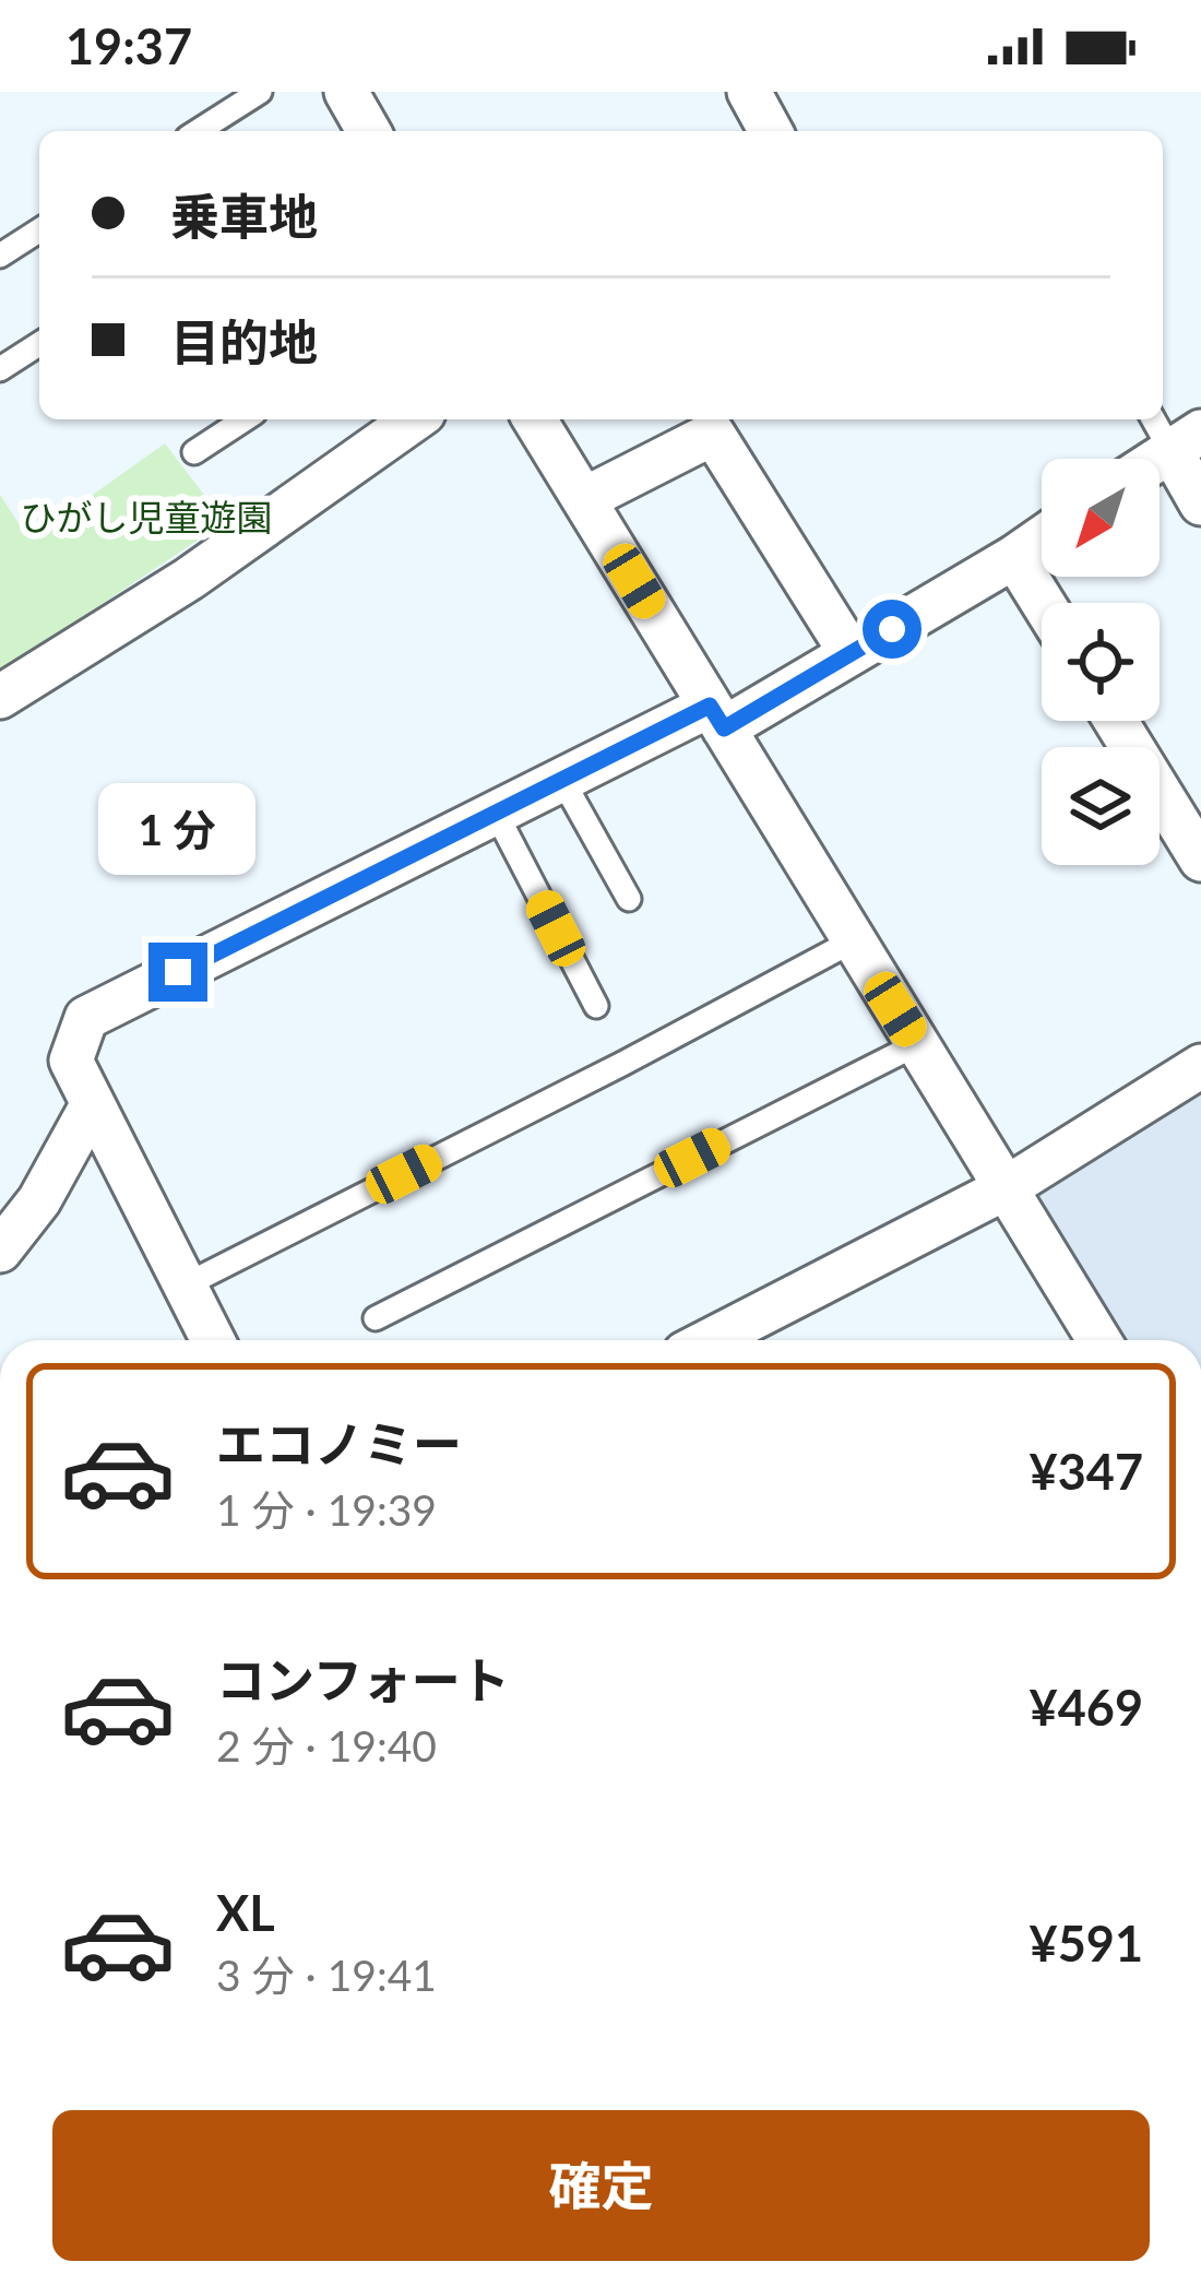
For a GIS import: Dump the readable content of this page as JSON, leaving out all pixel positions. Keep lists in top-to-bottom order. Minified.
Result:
{"parks":["ひがし児童遊園"],"north":"bottom left","page":{"status":"19:37","banner":["乗車地","目的地"],"bubble":"1 分","list":[{"name":"エコノミー","note":"1 分 · 19:39","value":"¥347"},{"name":"コンフォート","note":"2 分 · 19:40","value":"¥469"},{"name":"XL","note":"3 分 · 19:41","value":"¥591"}],"buttons":"確定"}}
